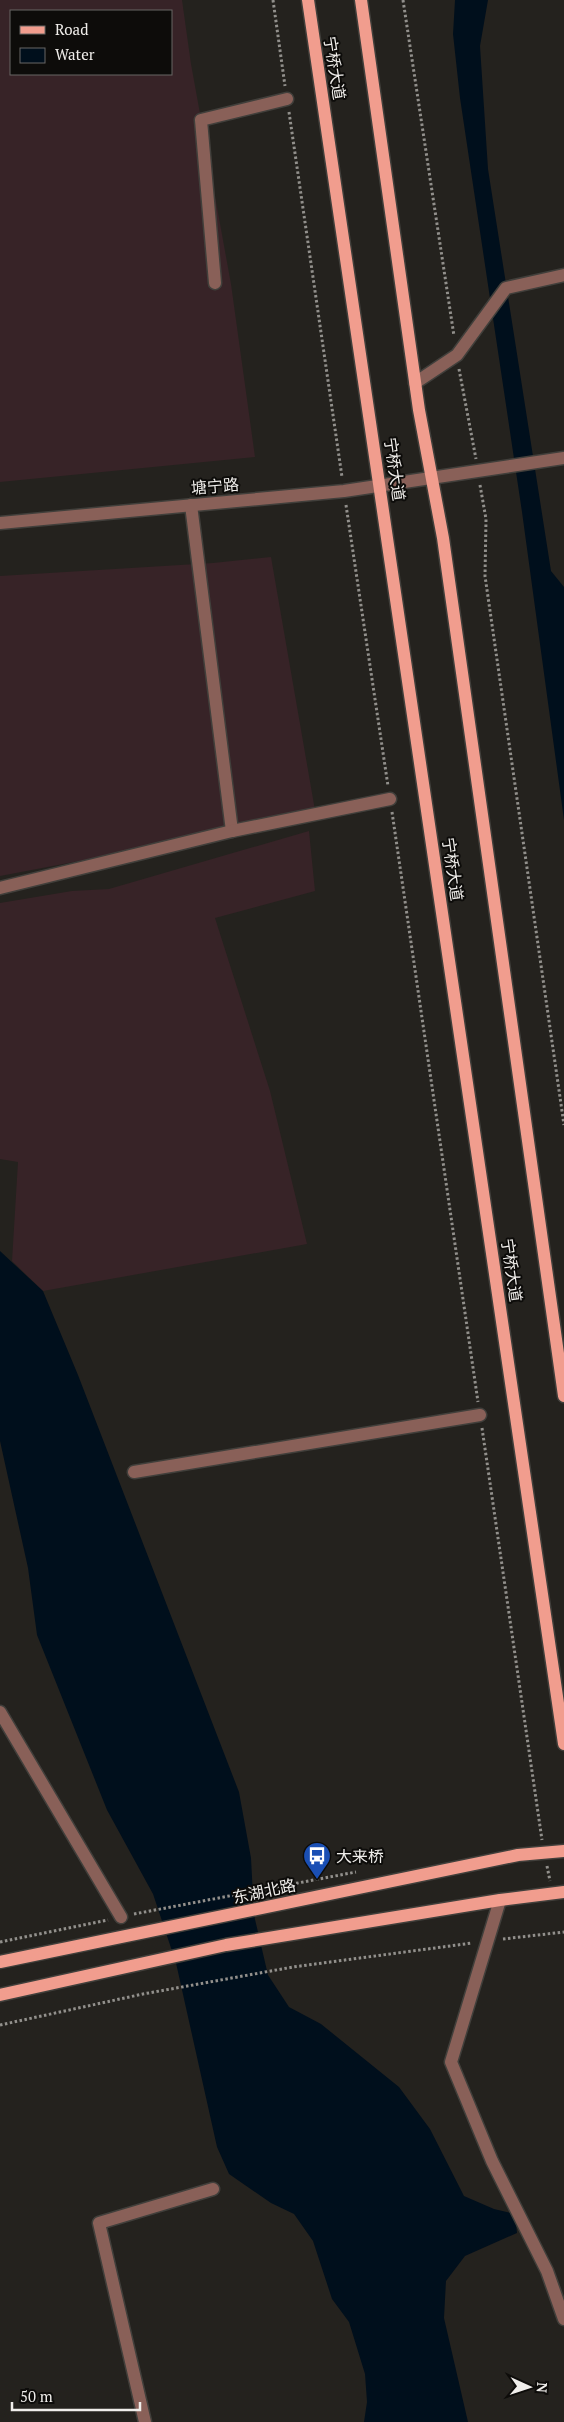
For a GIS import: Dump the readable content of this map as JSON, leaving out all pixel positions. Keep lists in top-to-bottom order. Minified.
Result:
{"streets":{"main road":["宁桥大道","东湖北路"],"street":["塘宁路"]},"crossings":[["宁桥大道","塘宁路"]],"places":{"bus stop":["大来桥"]},"legend":["Road","Water"],"scale_bar":"50 m","north":"right"}
